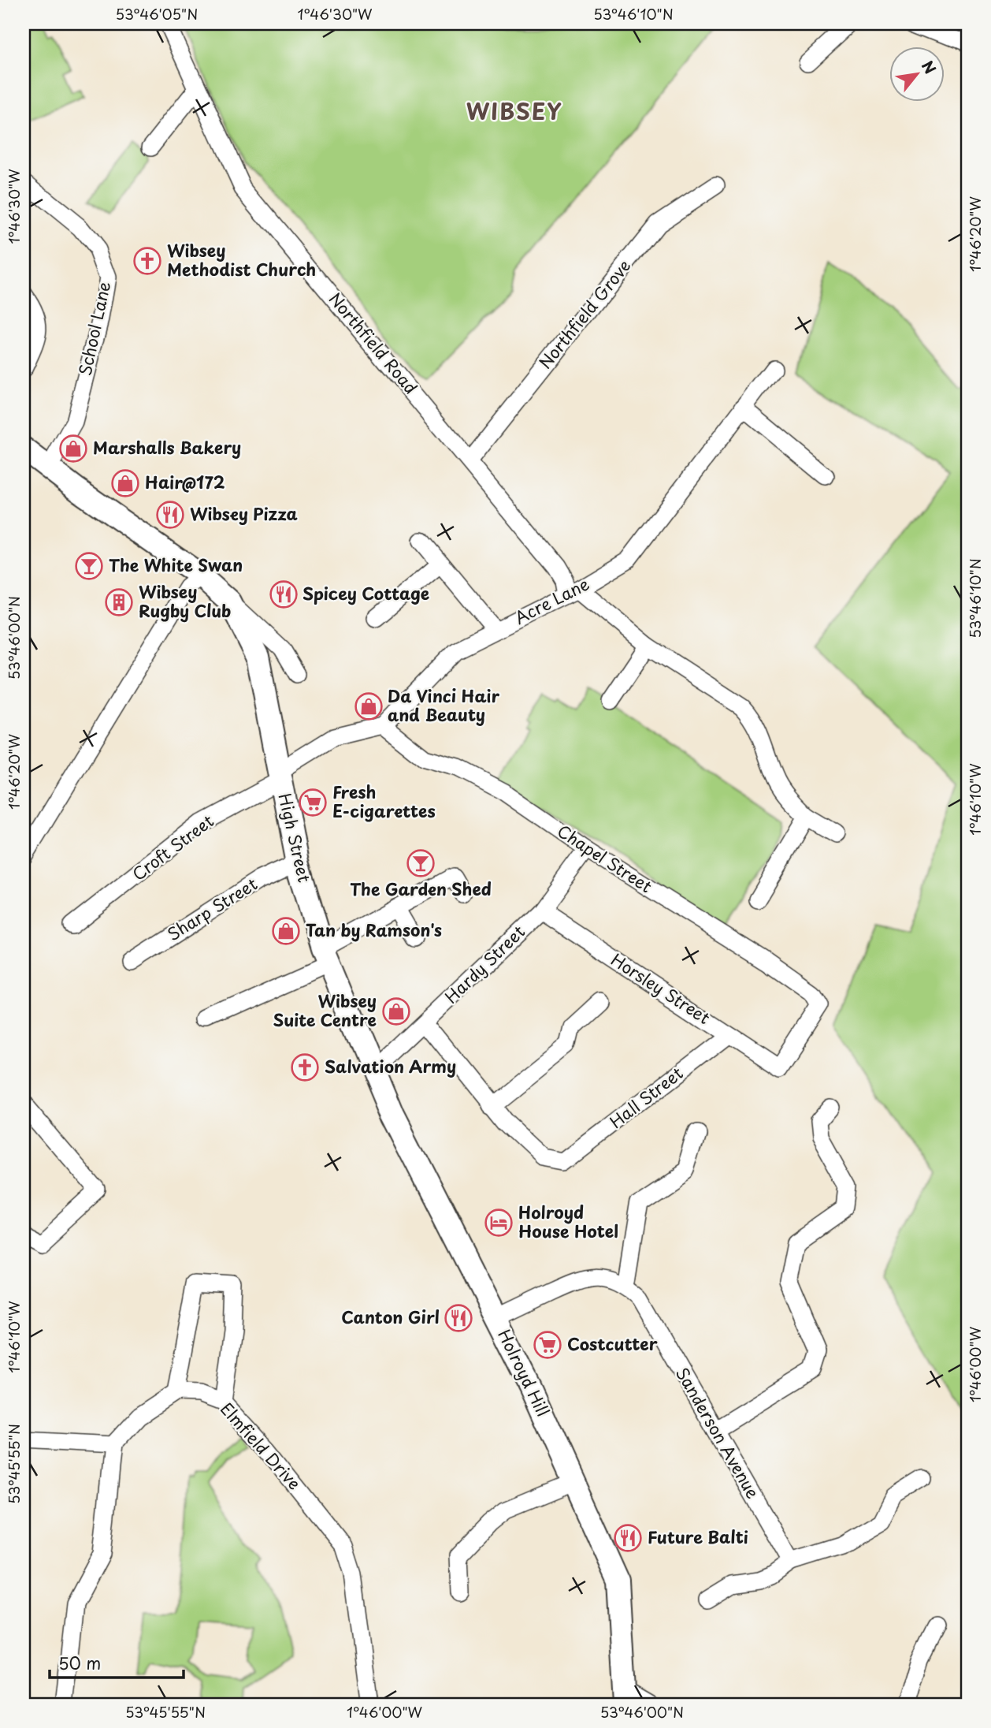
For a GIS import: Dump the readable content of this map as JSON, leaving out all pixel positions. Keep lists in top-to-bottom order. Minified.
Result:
{"streets":{"main road":["High Street","Holroyd Hill"],"street":["Northfield Grove","School Lane","Northfield Road","Acre Lane","Croft Street","Chapel Street","Sharp Street","Hardy Street","Horsley Street","Hall Street","Sanderson Avenue","Elmfield Drive"]},"crossings":[["Northfield Grove","Northfield Road"],["School Lane","High Street"],["Northfield Road","Acre Lane"],["Acre Lane","Chapel Street"],["High Street","Croft Street"],["High Street","Sharp Street"],["High Street","Hardy Street"],["High Street","Holroyd Hill"],["Chapel Street","Hardy Street"],["Chapel Street","Horsley Street"],["Hardy Street","Horsley Street"],["Hardy Street","Holroyd Hill"],["Horsley Street","Hall Street"]],"districts":["WIBSEY"],"places":{"church":["Wibsey Methodist Church","Salvation Army"],"shop":["Marshalls Bakery","Hair@172","Da Vinci Hair and Beauty","Tan by Ramson's","Wibsey Suite Centre"],"restaurant":["Wibsey Pizza","Spicey Cottage","Canton Girl","Future Balti"],"bar":["The White Swan","The Garden Shed"],"building":["Wibsey Rugby Club"],"supermarket":["Fresh E-cigarettes","Costcutter"],"hotel":["Holroyd House Hotel"]},"scale_bar":"50 m","north":"top right","coordinates":["53°46'05\"N","1°46'30\"W","53°46'10\"N","1°46'20\"W","53°46'00\"N","1°46'10\"W","1°46'00\"W","53°45'55\"N"]}
